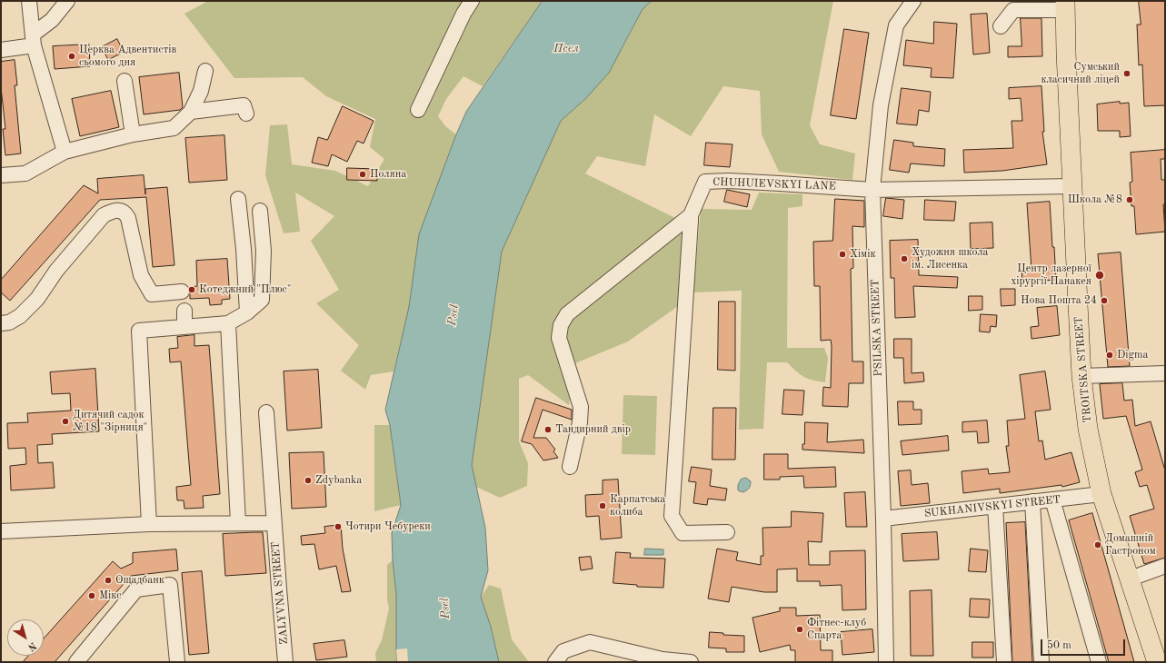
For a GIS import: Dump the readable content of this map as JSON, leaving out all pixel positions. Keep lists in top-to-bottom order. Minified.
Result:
{"streets":{"main road":["TROITSKA STREET"],"street":["CHUHUIEVSKYI LANE","PSILSKA STREET","SUKHANIVSKYI STREET","ZALYVNA STREET"]},"crossings":[["CHUHUIEVSKYI LANE","PSILSKA STREET"],["CHUHUIEVSKYI LANE","TROITSKA STREET"],["PSILSKA STREET","SUKHANIVSKYI STREET"],["TROITSKA STREET","SUKHANIVSKYI STREET"]],"water":["Псел","Psel"],"places":["Церква Адвентистів сьомого дня","Сумський класичний ліцей","Поляна","Школа №8","Хімік","Художня школа ім. Лисенка","Центр лазерної хірургії Панакея","Котеджний \"Плюс\"","Нова Пошта 24","Digma","Дитячий садок №18 \"Зірниця\"","Тандирний двір","Zdybanka","Карпатська колиба","Чотири Чебуреки","Домашній Гастроном","Ощадбанк","Мікс","Фітнес-клуб Спарта"],"scale_bar":"50 m","north":"bottom right"}
